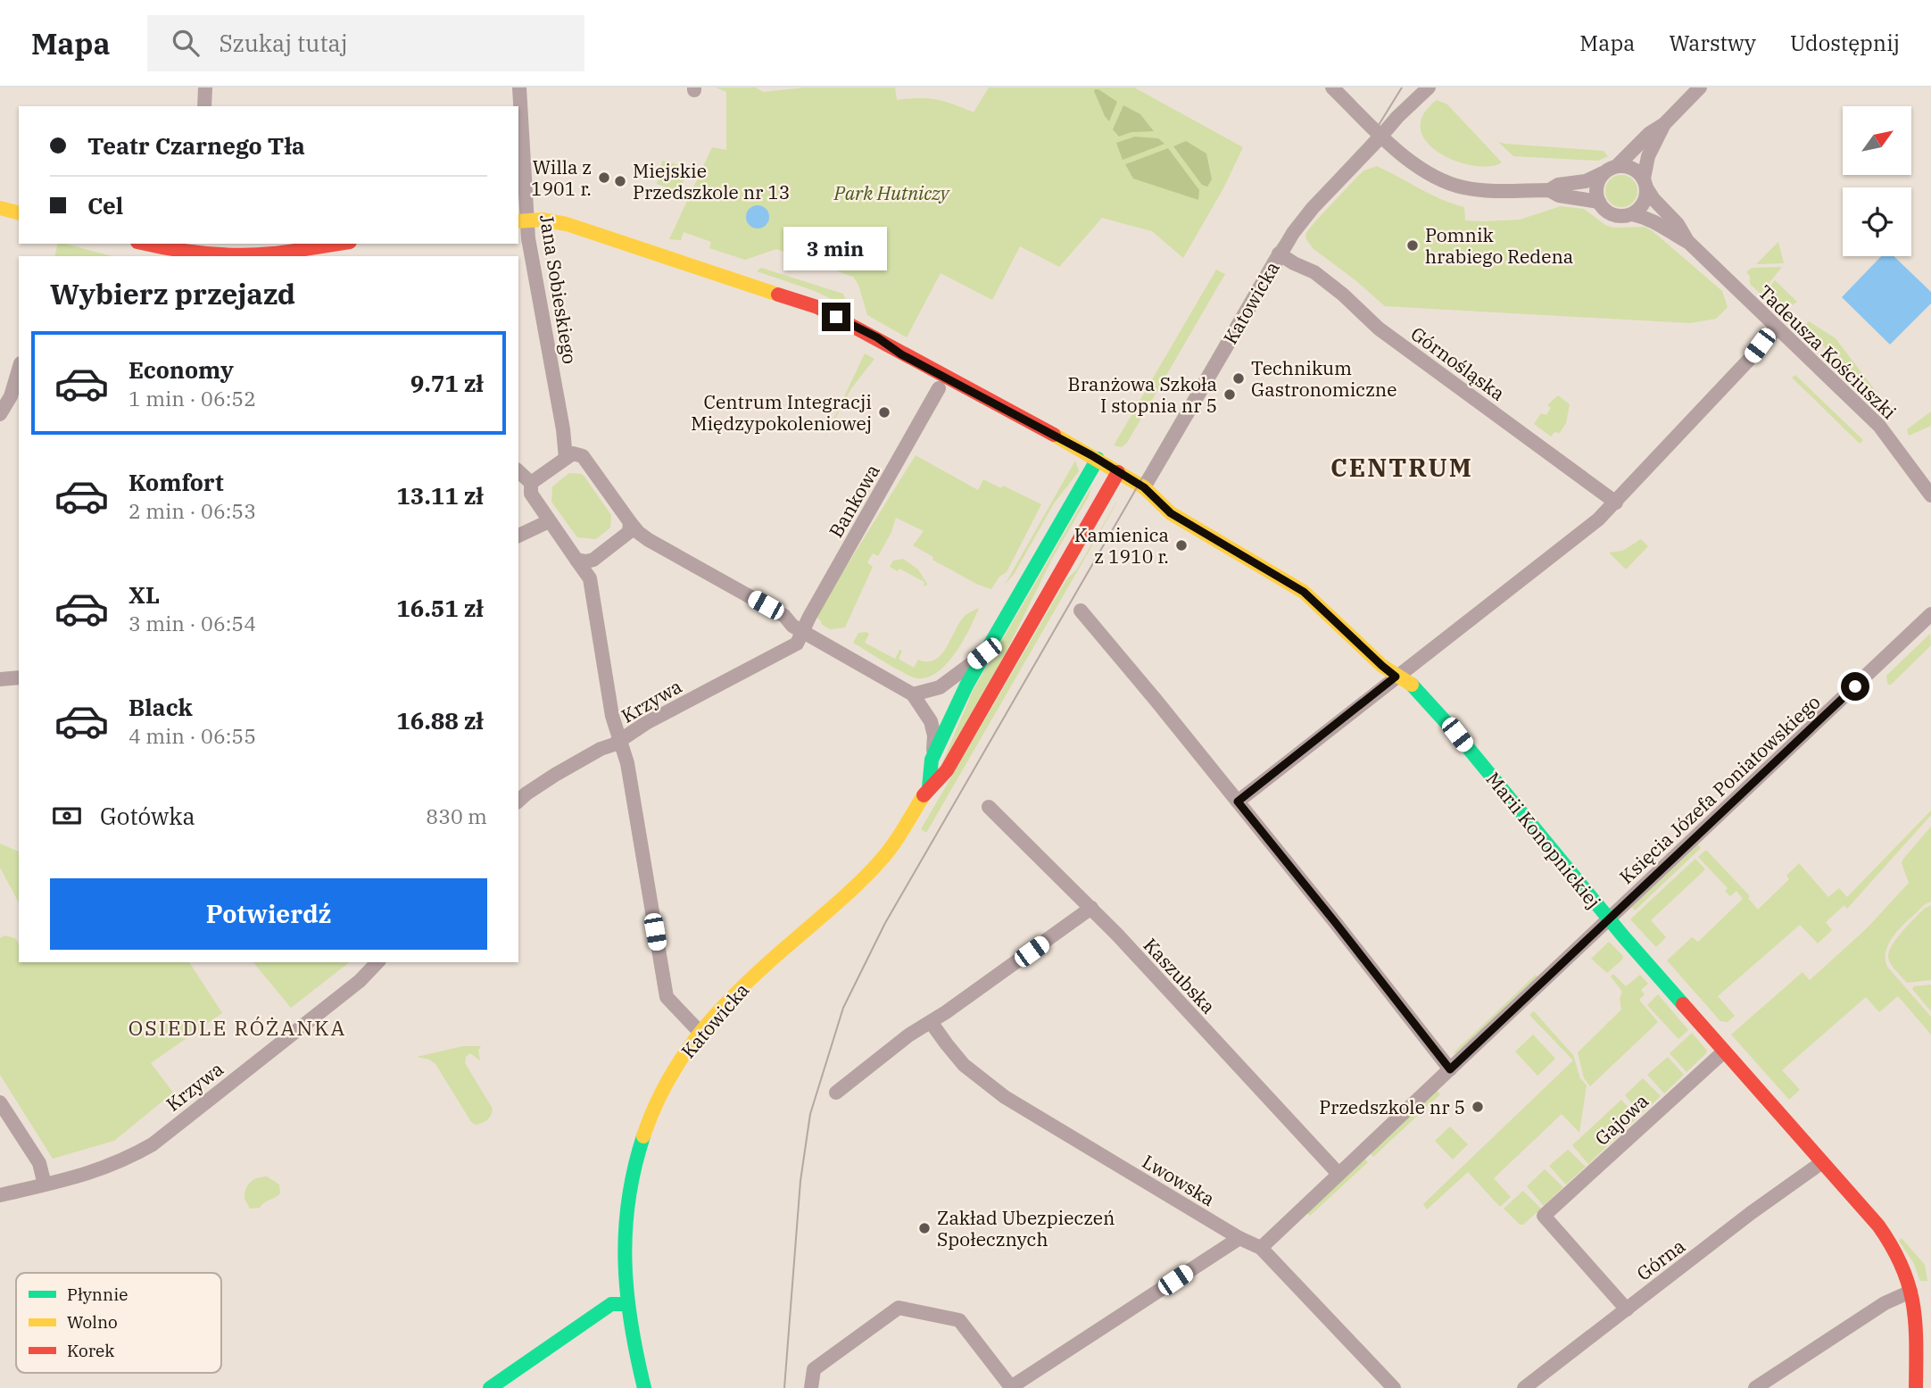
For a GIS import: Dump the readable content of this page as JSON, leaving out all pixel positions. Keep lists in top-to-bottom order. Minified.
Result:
{"streets":{"street":["Jana Sobieskiego","Katowicka","Tadeusza Kościuszki","Górnośląska","Bankowa","Krzywa","Księcia Józefa Poniatowskiego","Marii Konopnickiej","Kaszubska","Gajowa","Lwowska","Górna"]},"crossings":[["Jana Sobieskiego","Marii Konopnickiej"],["Katowicka","Górnośląska"],["Katowicka","Marii Konopnickiej"],["Bankowa","Krzywa"],["Księcia Józefa Poniatowskiego","Marii Konopnickiej"],["Księcia Józefa Poniatowskiego","Kaszubska"],["Księcia Józefa Poniatowskiego","Lwowska"],["Marii Konopnickiej","Gajowa"],["Marii Konopnickiej","Górna"],["Gajowa","Górna"]],"districts":["CENTRUM","OSIEDLE RÓŻANKA"],"parks":["Park Hutniczy"],"places":["Willa z 1901 r.","Miejskie Przedszkole nr 13","Pomnik hrabiego Redena","Technikum Gastronomiczne","Branżowa Szkoła I stopnia nr 5","Centrum Integracji Międzypokoleniowej","Kamienica z 1910 r.","Przedszkole nr 5","Zakład Ubezpieczeń Społecznych"],"legend":["Płynnie","Wolno","Korek"],"north":"top right","page":{"header":"Mapa","search":"Szukaj tutaj","nav":["Mapa","Warstwy","Udostępnij"],"banner":["Teatr Czarnego Tła","Cel"],"bubble":"3 min","heading":"Wybierz przejazd","list":[{"name":"Economy","note":"1 min · 06:52","value":"9.71 zł"},{"name":"Komfort","note":"2 min · 06:53","value":"13.11 zł"},{"name":"XL","note":"3 min · 06:54","value":"16.51 zł"},{"name":"Black","note":"4 min · 06:55","value":"16.88 zł"}],"pay":["Gotówka","830 m"],"buttons":"Potwierdź"}}
